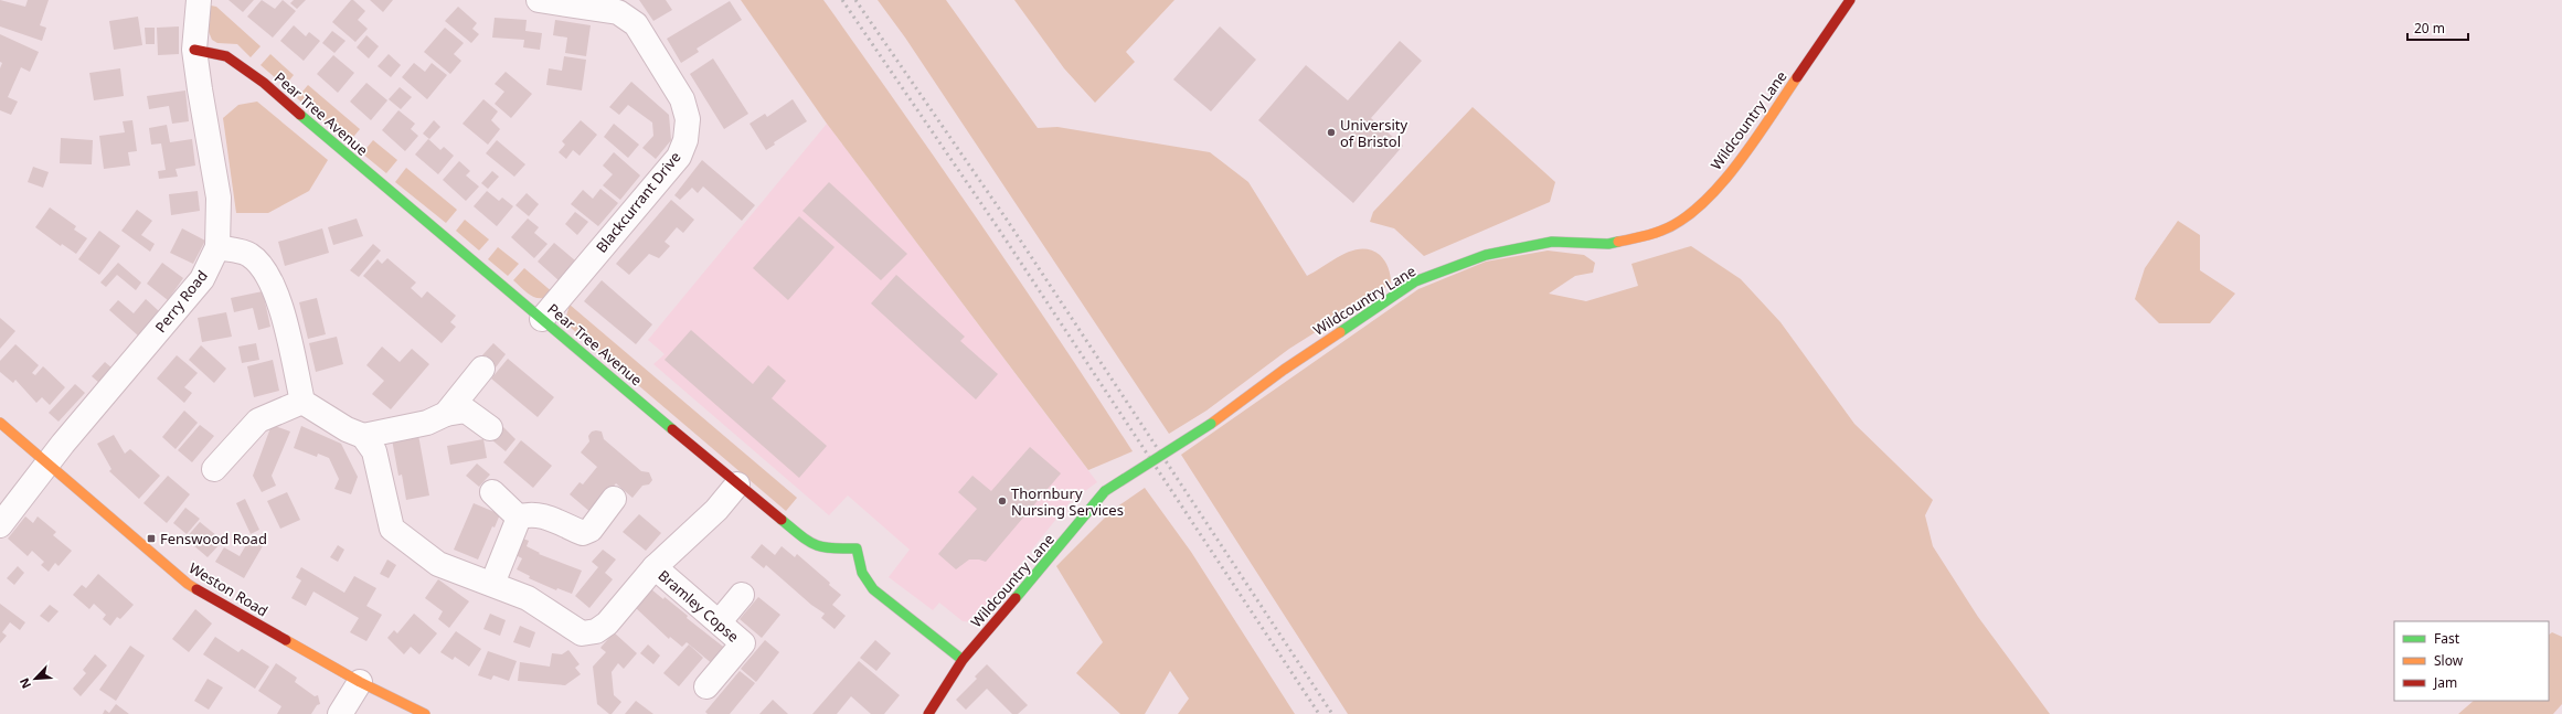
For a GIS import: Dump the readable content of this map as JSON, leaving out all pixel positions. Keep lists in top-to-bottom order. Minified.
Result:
{"streets":{"street":["Pear Tree Avenue","Wildcountry Lane","Blackcurrant Drive","Perry Road","Weston Road","Bramley Copse"]},"crossings":[["Pear Tree Avenue","Wildcountry Lane"],["Pear Tree Avenue","Blackcurrant Drive"],["Pear Tree Avenue","Perry Road"],["Pear Tree Avenue","Bramley Copse"],["Perry Road","Weston Road"]],"places":{"other":["University of Bristol","Thornbury Nursing Services"],"transit":["Fenswood Road"]},"legend":["Fast","Slow","Jam"],"scale_bar":"20 m","north":"bottom left"}
